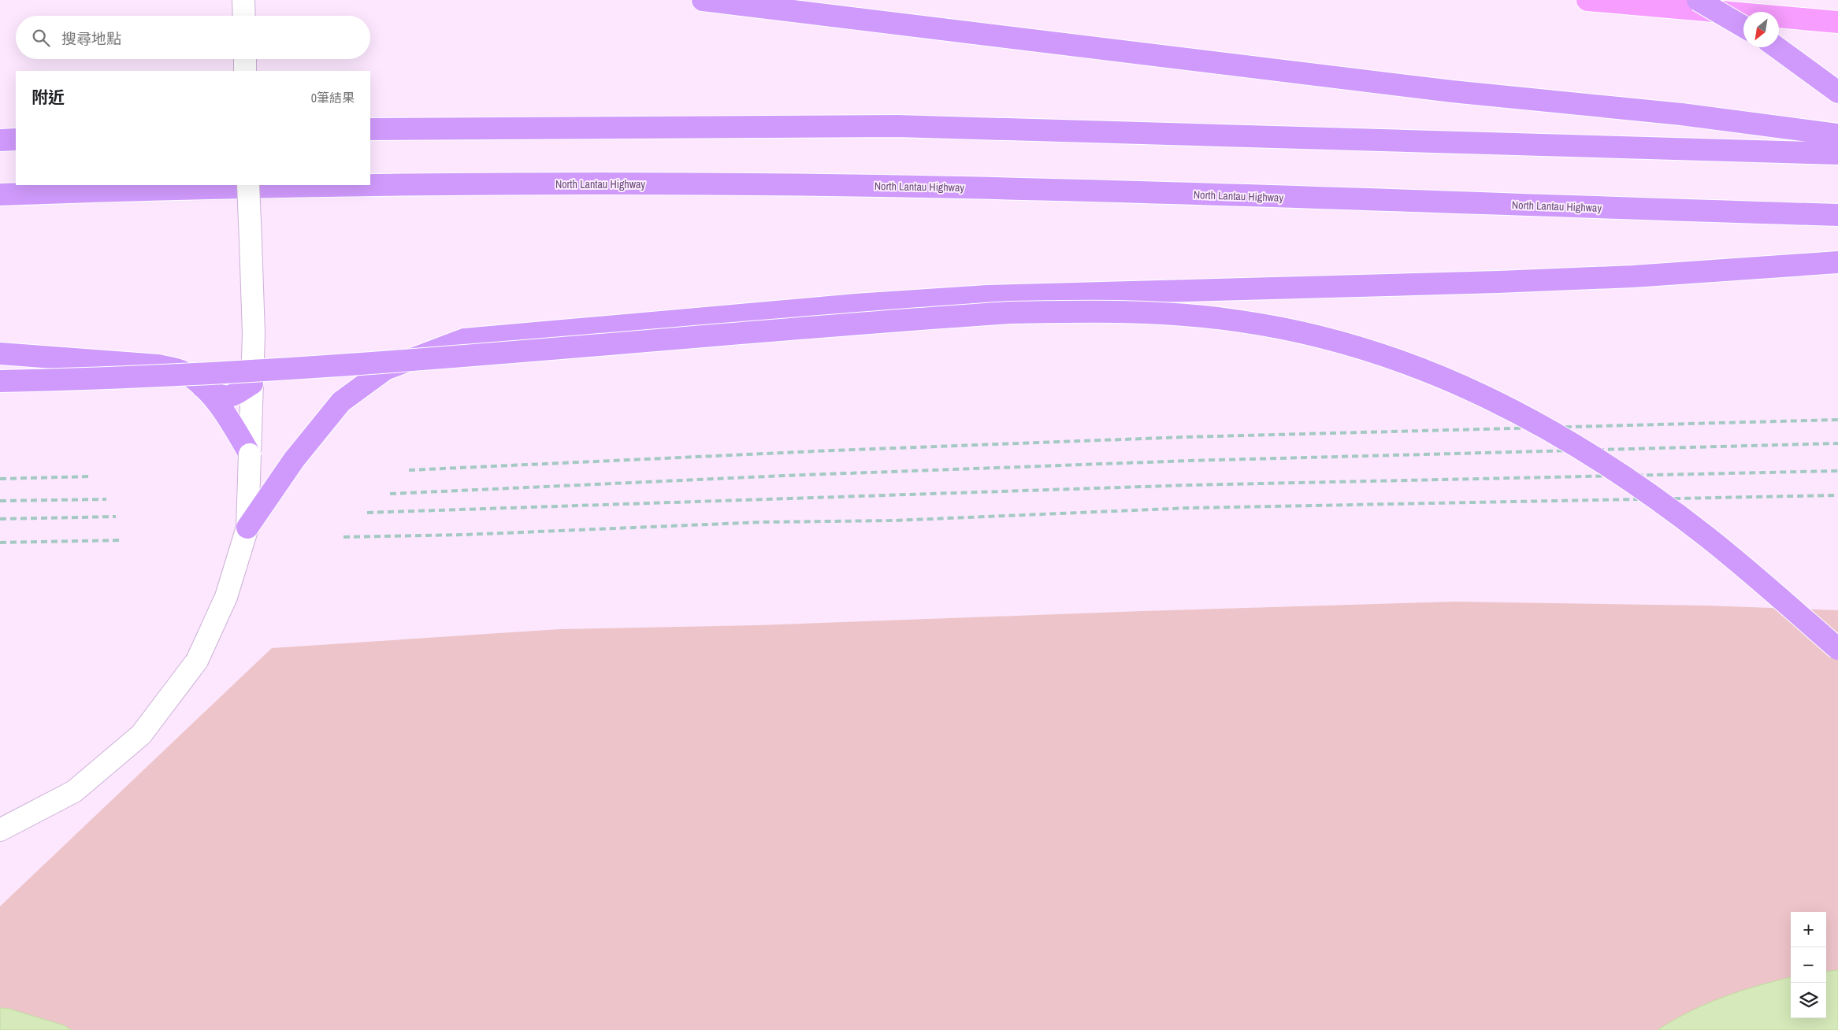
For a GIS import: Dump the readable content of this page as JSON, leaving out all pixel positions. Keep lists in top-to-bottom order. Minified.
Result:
{"streets":{"highway":["North Lantau Highway"]},"north":"bottom left","page":{"search":"搜尋地點","heading":["附近","0筆結果"],"map_buttons":["+","−"]}}
